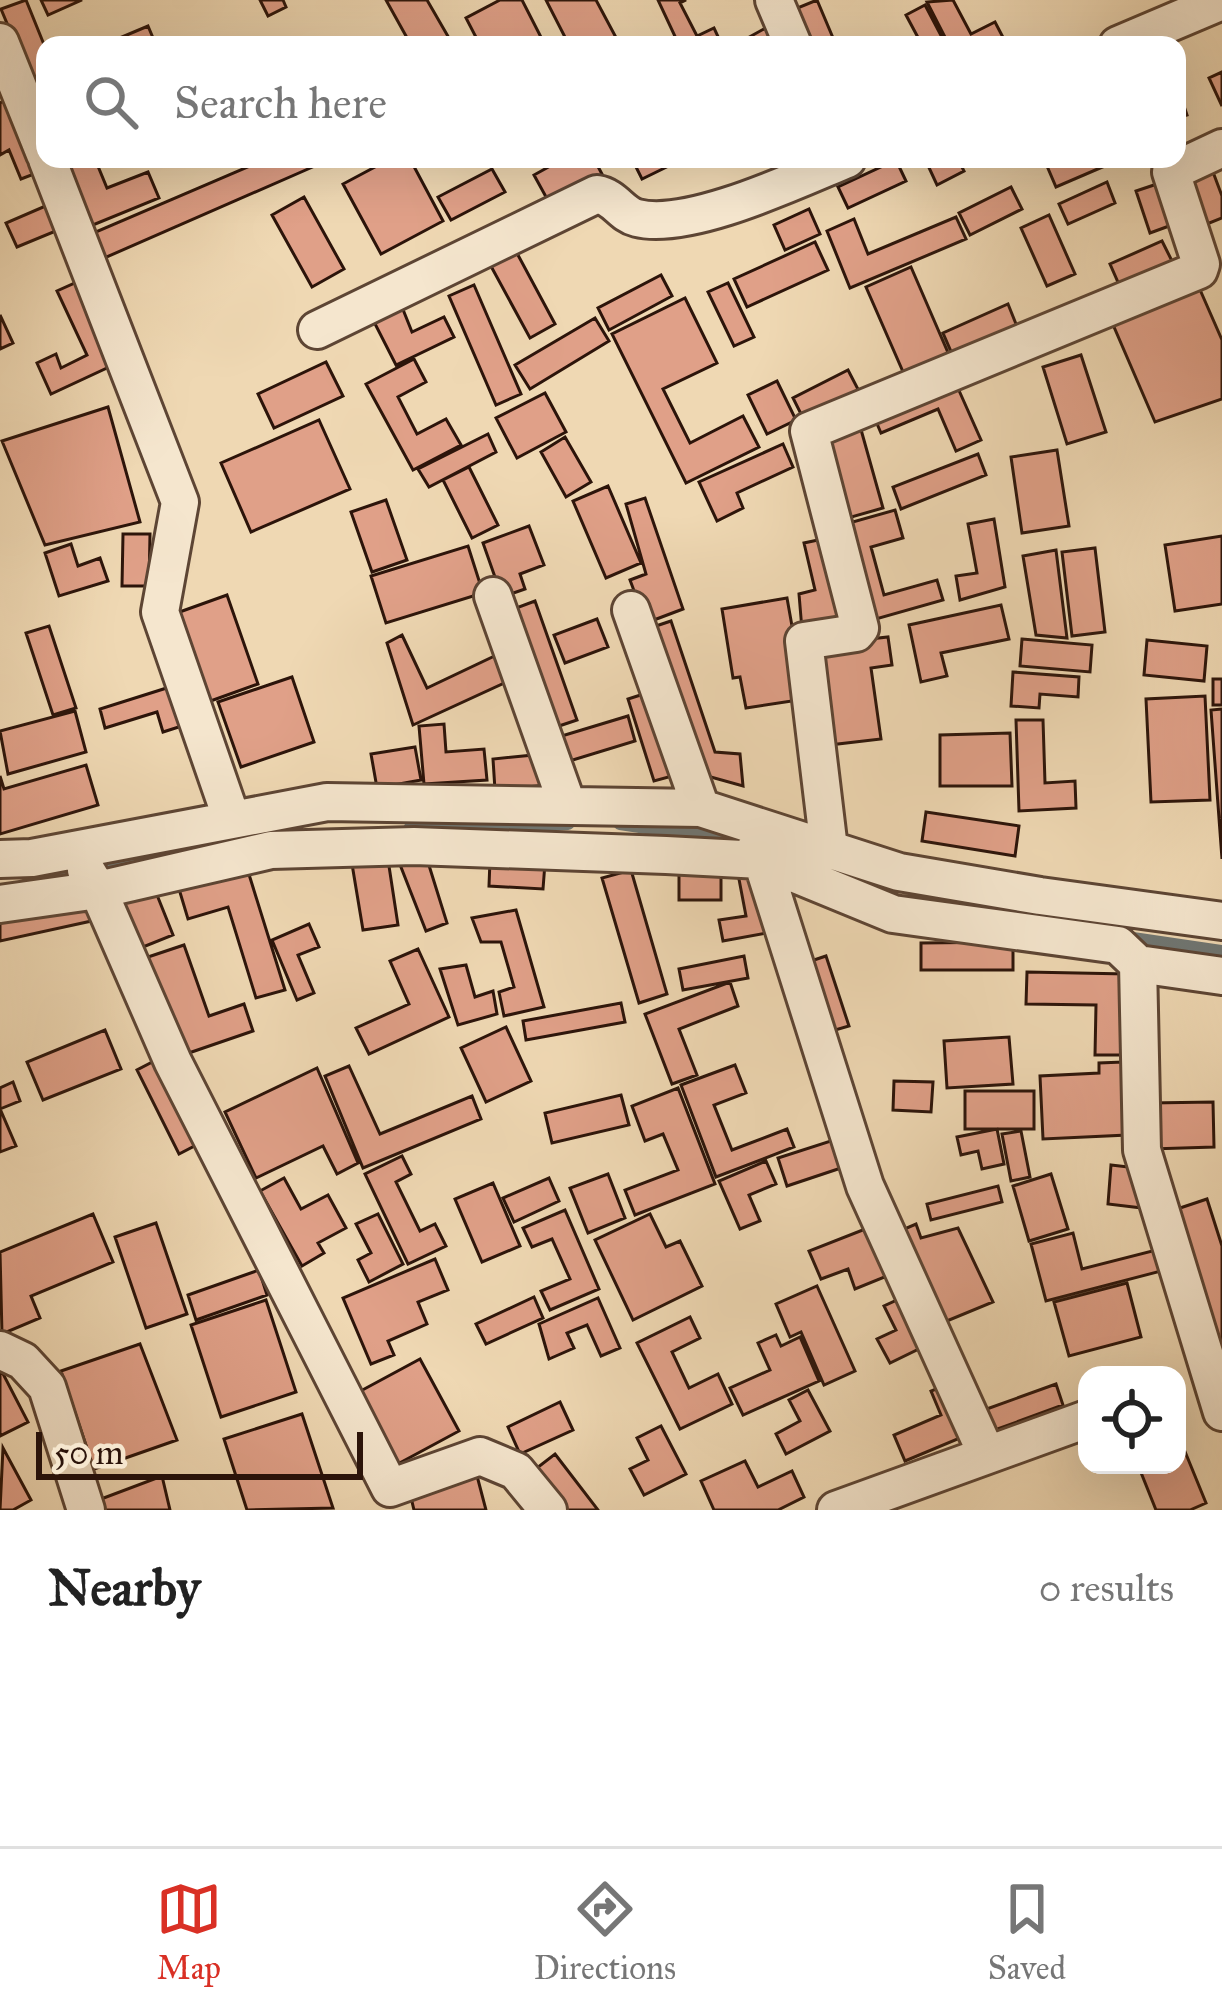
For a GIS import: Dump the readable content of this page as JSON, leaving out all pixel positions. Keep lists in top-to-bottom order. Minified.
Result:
{"scale_bar":"50 m","page":{"search":"Search here","scale":"50 m","heading":["Nearby","0 results"],"nav":["Map","Directions","Saved"]}}
